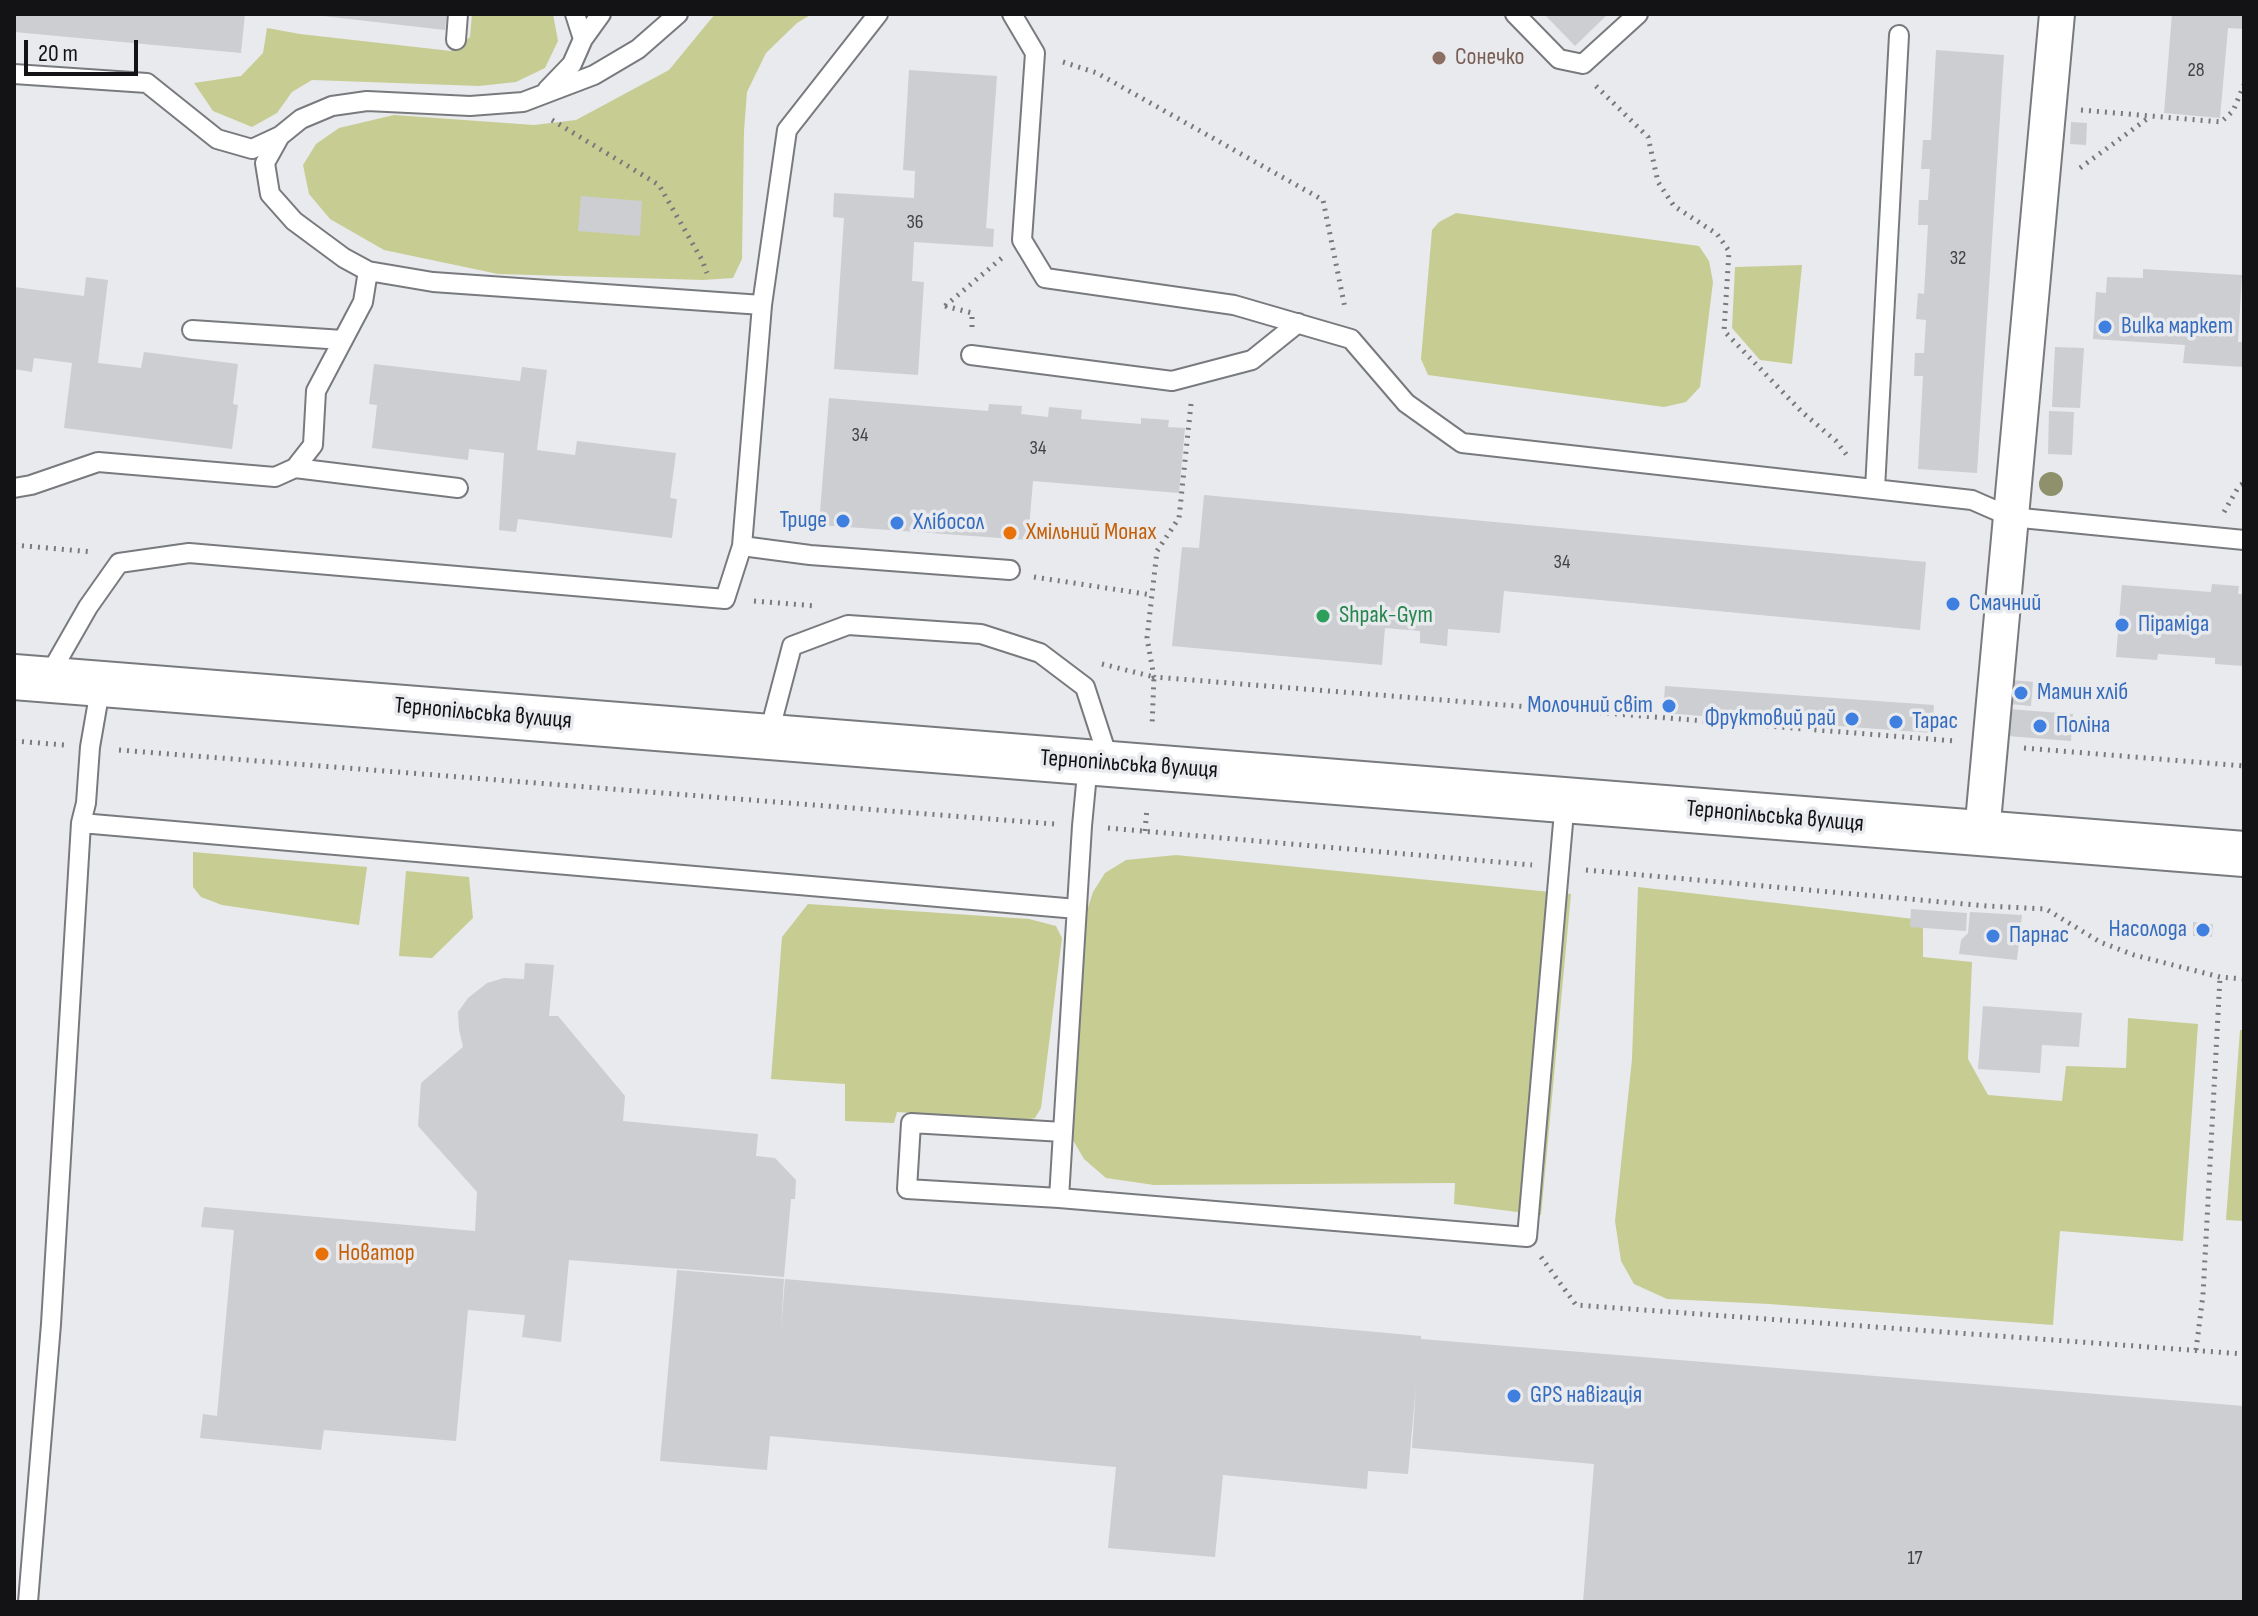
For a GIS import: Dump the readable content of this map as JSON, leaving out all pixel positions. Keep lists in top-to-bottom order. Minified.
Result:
{"streets":{"main road":["Тернопільська вулиця"]},"places":["Сонечко","Bulka маркет","Триде","Хлібосол","Хмільний Монах","Смачний","Shpak-Gym","Піраміда","Мамин хліб","Молочний світ","Фруктовий рай","Тарас","Поліна","Насолода","Парнас","Новатор","GPS навігація"],"house_numbers":["28","36","32","34","34","34","17"],"scale_bar":"20 m"}
